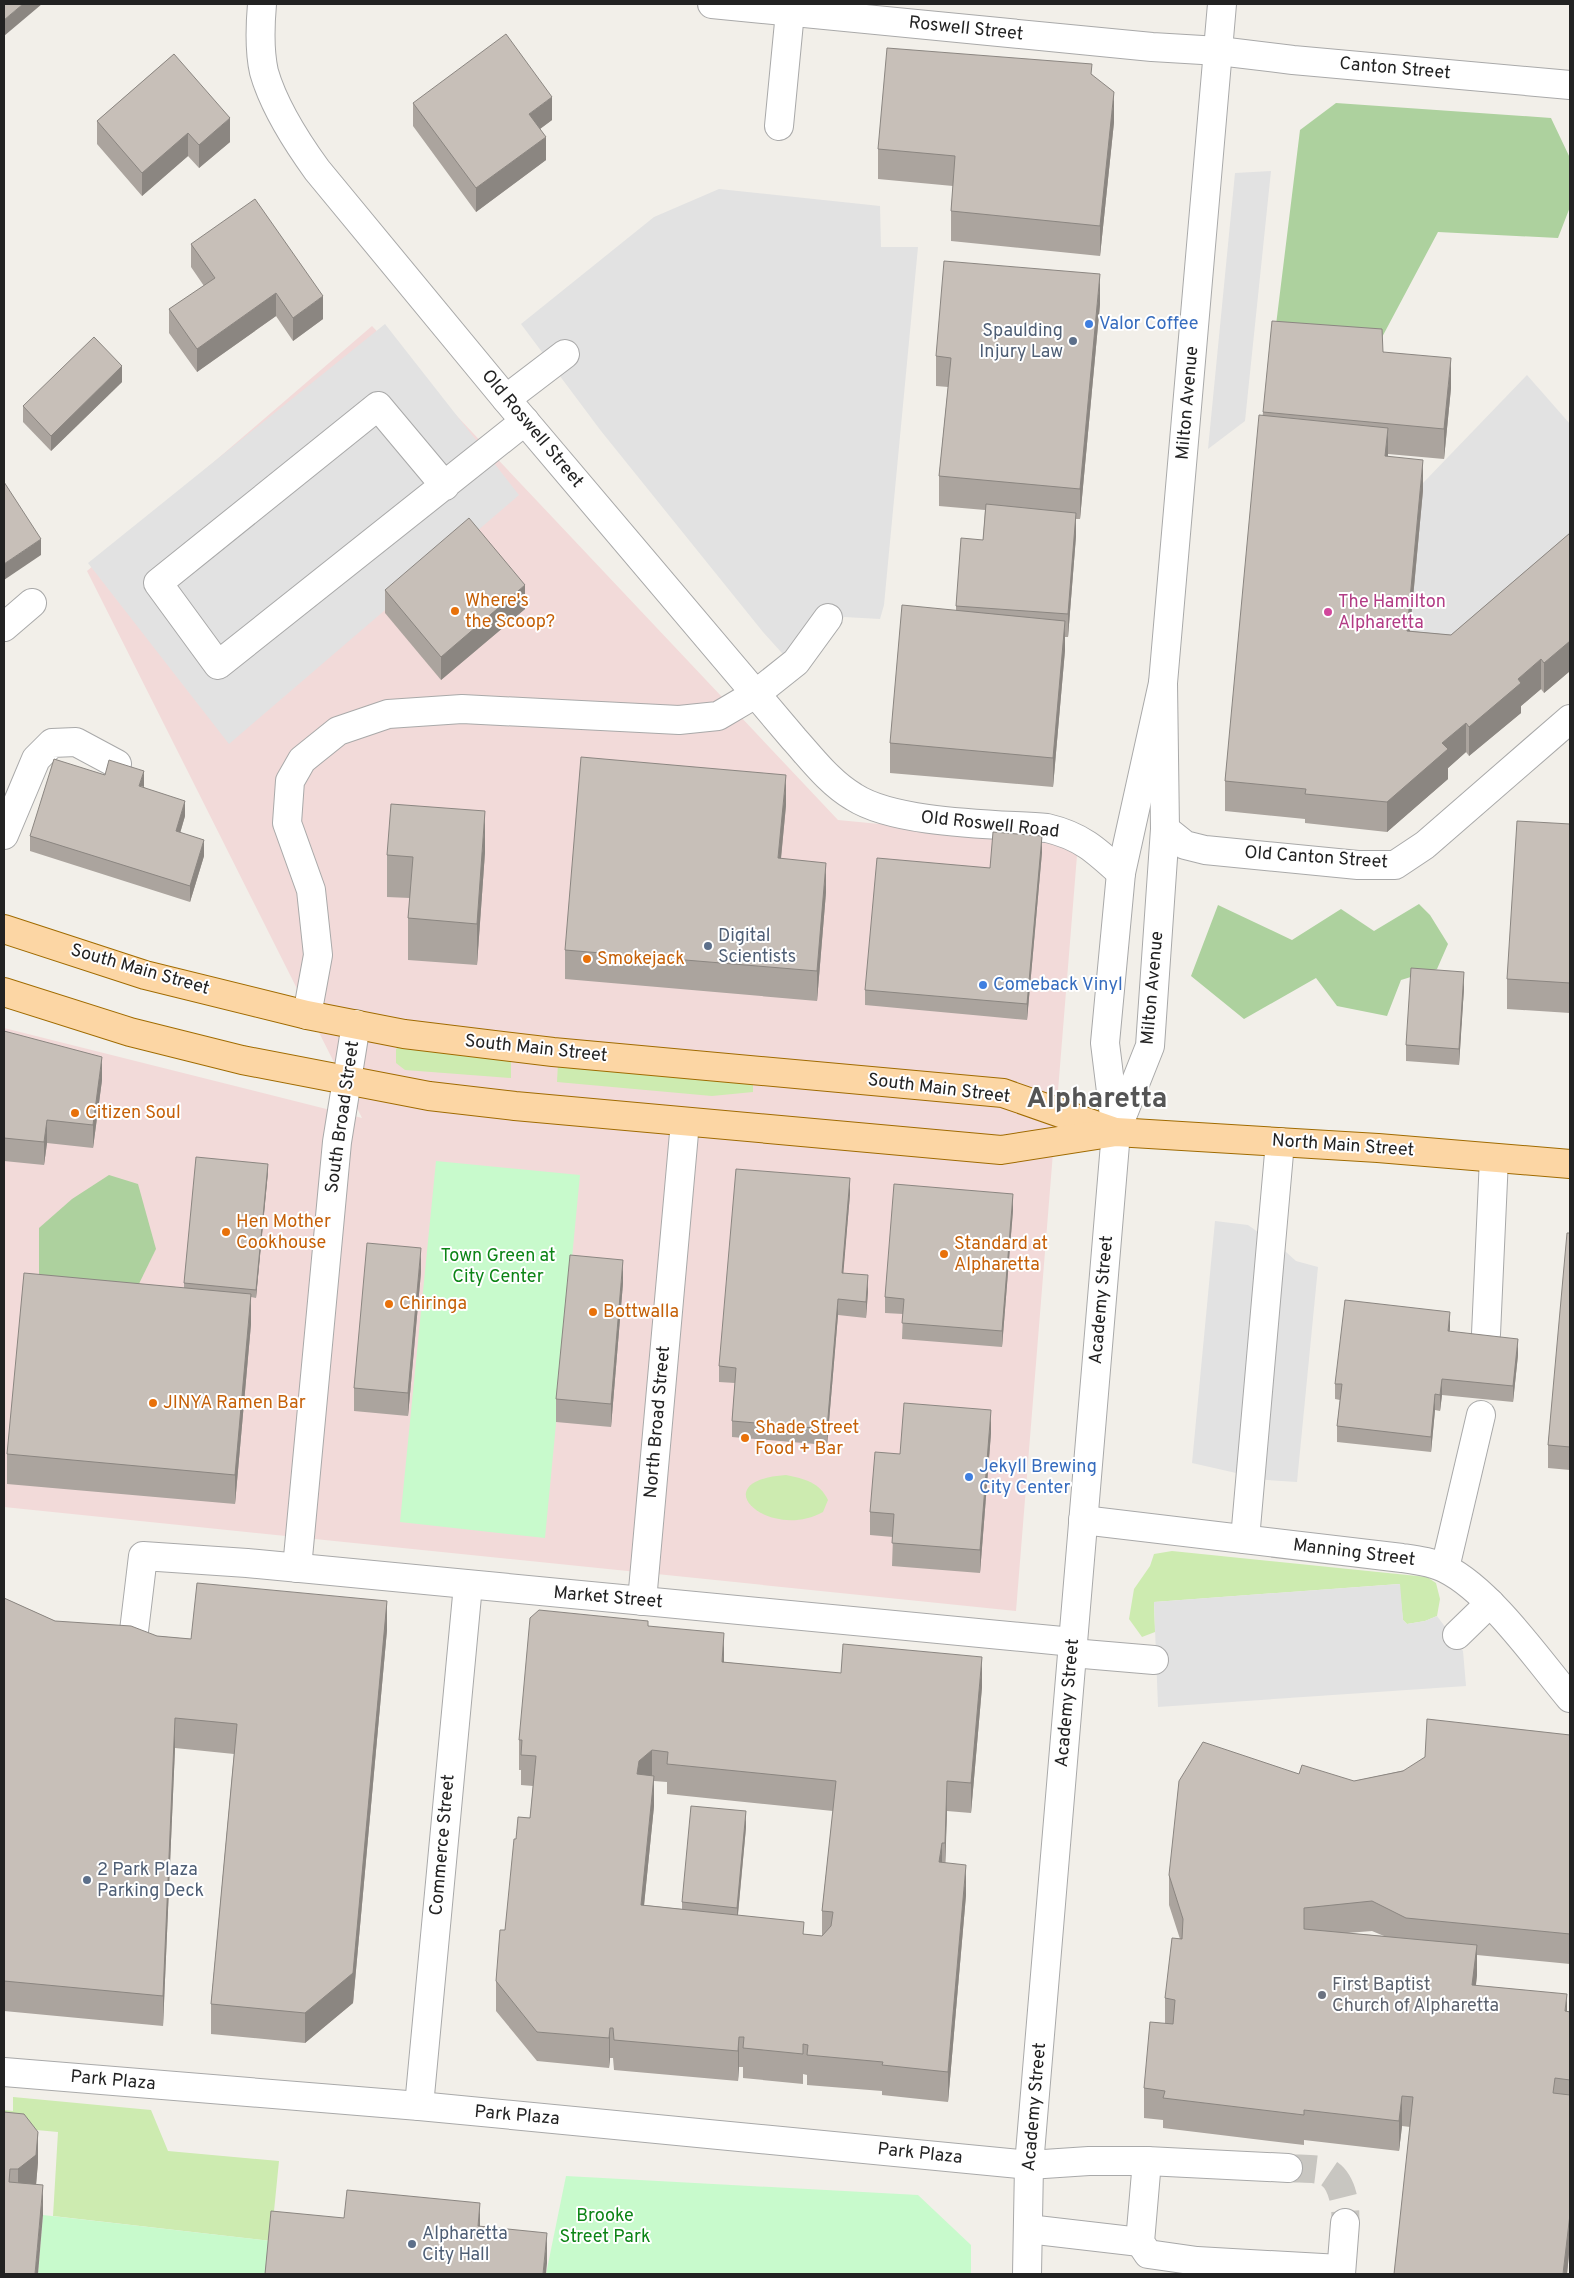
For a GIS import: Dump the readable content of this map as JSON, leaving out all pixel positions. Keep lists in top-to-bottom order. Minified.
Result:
{"streets":{"main road":["South Main Street","North Main Street"],"street":["Roswell Street","Canton Street","Milton Avenue","Old Roswell Street","Old Roswell Road","Old Canton Street","South Broad Street","Academy Street","North Broad Street","Manning Street","Market Street","Commerce Street","Park Plaza"]},"crossings":[["Roswell Street","Canton Street"],["Roswell Street","Milton Avenue"],["Canton Street","Milton Avenue"],["Milton Avenue","Old Roswell Road"],["Milton Avenue","Old Canton Street"],["Milton Avenue","South Main Street"],["Milton Avenue","North Main Street"],["Milton Avenue","Academy Street"],["Old Roswell Street","Old Roswell Road"],["South Main Street","South Broad Street"],["South Main Street","North Main Street"],["South Main Street","Academy Street"],["South Broad Street","Market Street"],["North Main Street","Academy Street"],["Academy Street","Manning Street"],["Academy Street","Market Street"],["Academy Street","Park Plaza"],["North Broad Street","Market Street"],["Market Street","Commerce Street"],["Commerce Street","Park Plaza"]],"districts":["Alpharetta"],"parks":["Town Green at City Center","Brooke Street Park"],"places":["Valor Coffee","Spaulding Injury Law","Where's the Scoop?","The Hamilton Alpharetta","Digital Scientists","Smokejack","Comeback Vinyl","Citizen Soul","Hen Mother Cookhouse","Standard at Alpharetta","Chiringa","Bottwalla","JINYA Ramen Bar","Shade Street Food + Bar","Jekyll Brewing City Center","2 Park Plaza Parking Deck","First Baptist Church of Alpharetta","Alpharetta City Hall"]}
